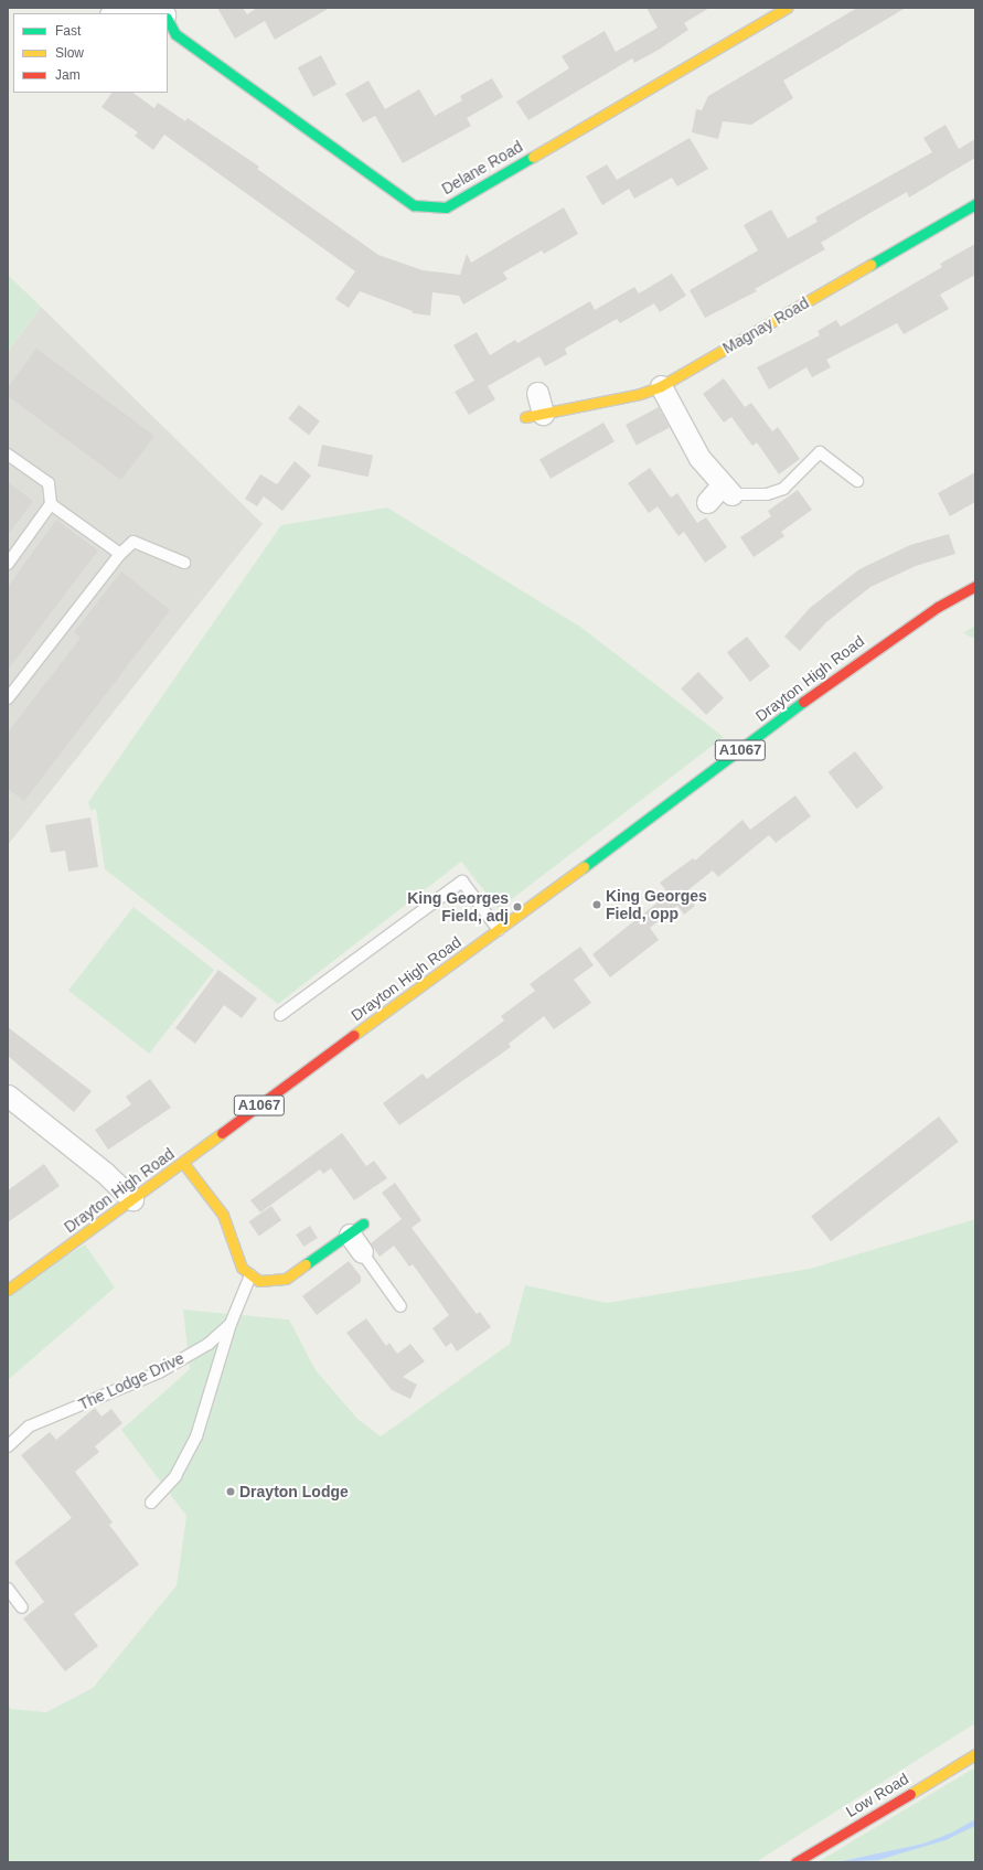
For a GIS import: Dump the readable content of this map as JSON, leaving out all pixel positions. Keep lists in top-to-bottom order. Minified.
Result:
{"streets":{"street":["Delane Road","Magnay Road","Drayton High Road","A1067","Low Road"],"lane":["The Lodge Drive"]},"places":["King Georges Field, opp","King Georges Field, adj","Drayton Lodge"],"legend":["Fast","Slow","Jam"]}
